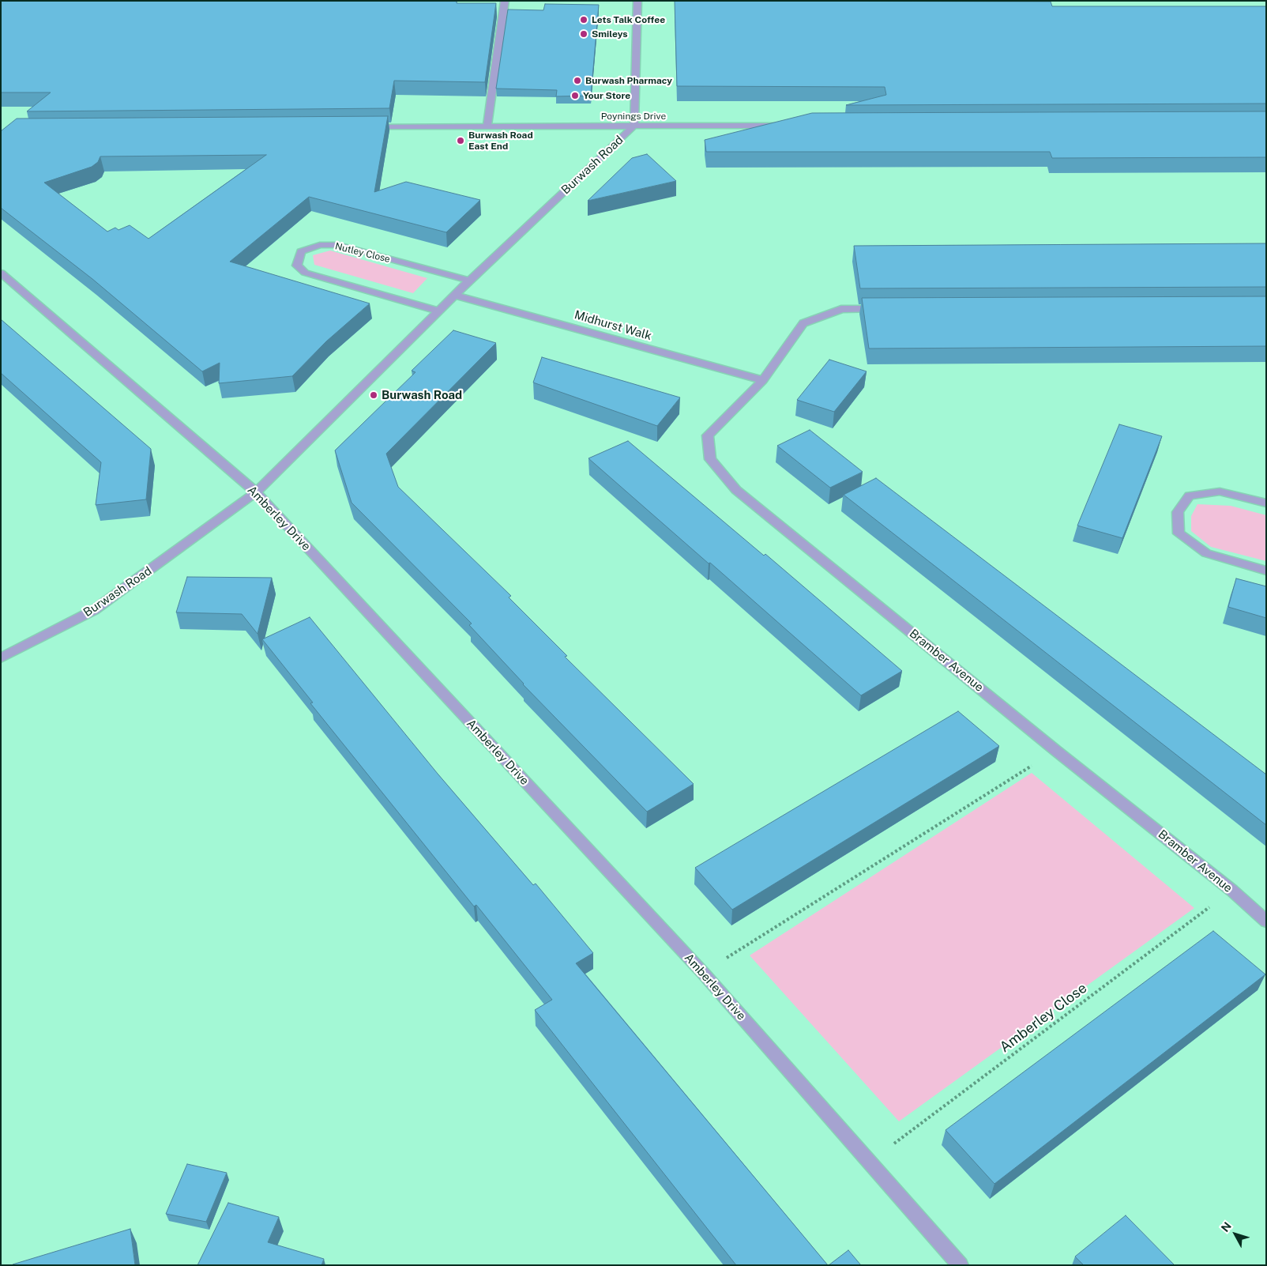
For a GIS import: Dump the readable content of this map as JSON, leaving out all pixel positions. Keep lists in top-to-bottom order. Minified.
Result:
{"streets":{"street":["Poynings Drive","Burwash Road","Nutley Close","Midhurst Walk","Amberley Drive","Bramber Avenue"],"path":["Amberley Close"]},"crossings":[["Poynings Drive","Burwash Road"],["Burwash Road","Nutley Close"],["Burwash Road","Midhurst Walk"],["Burwash Road","Amberley Drive"],["Midhurst Walk","Bramber Avenue"],["Amberley Drive","Amberley Close"],["Bramber Avenue","Amberley Close"]],"places":["Lets Talk Coffee","Smileys","Burwash Pharmacy","Your Store","Burwash Road East End","Burwash Road"],"north":"top left"}
